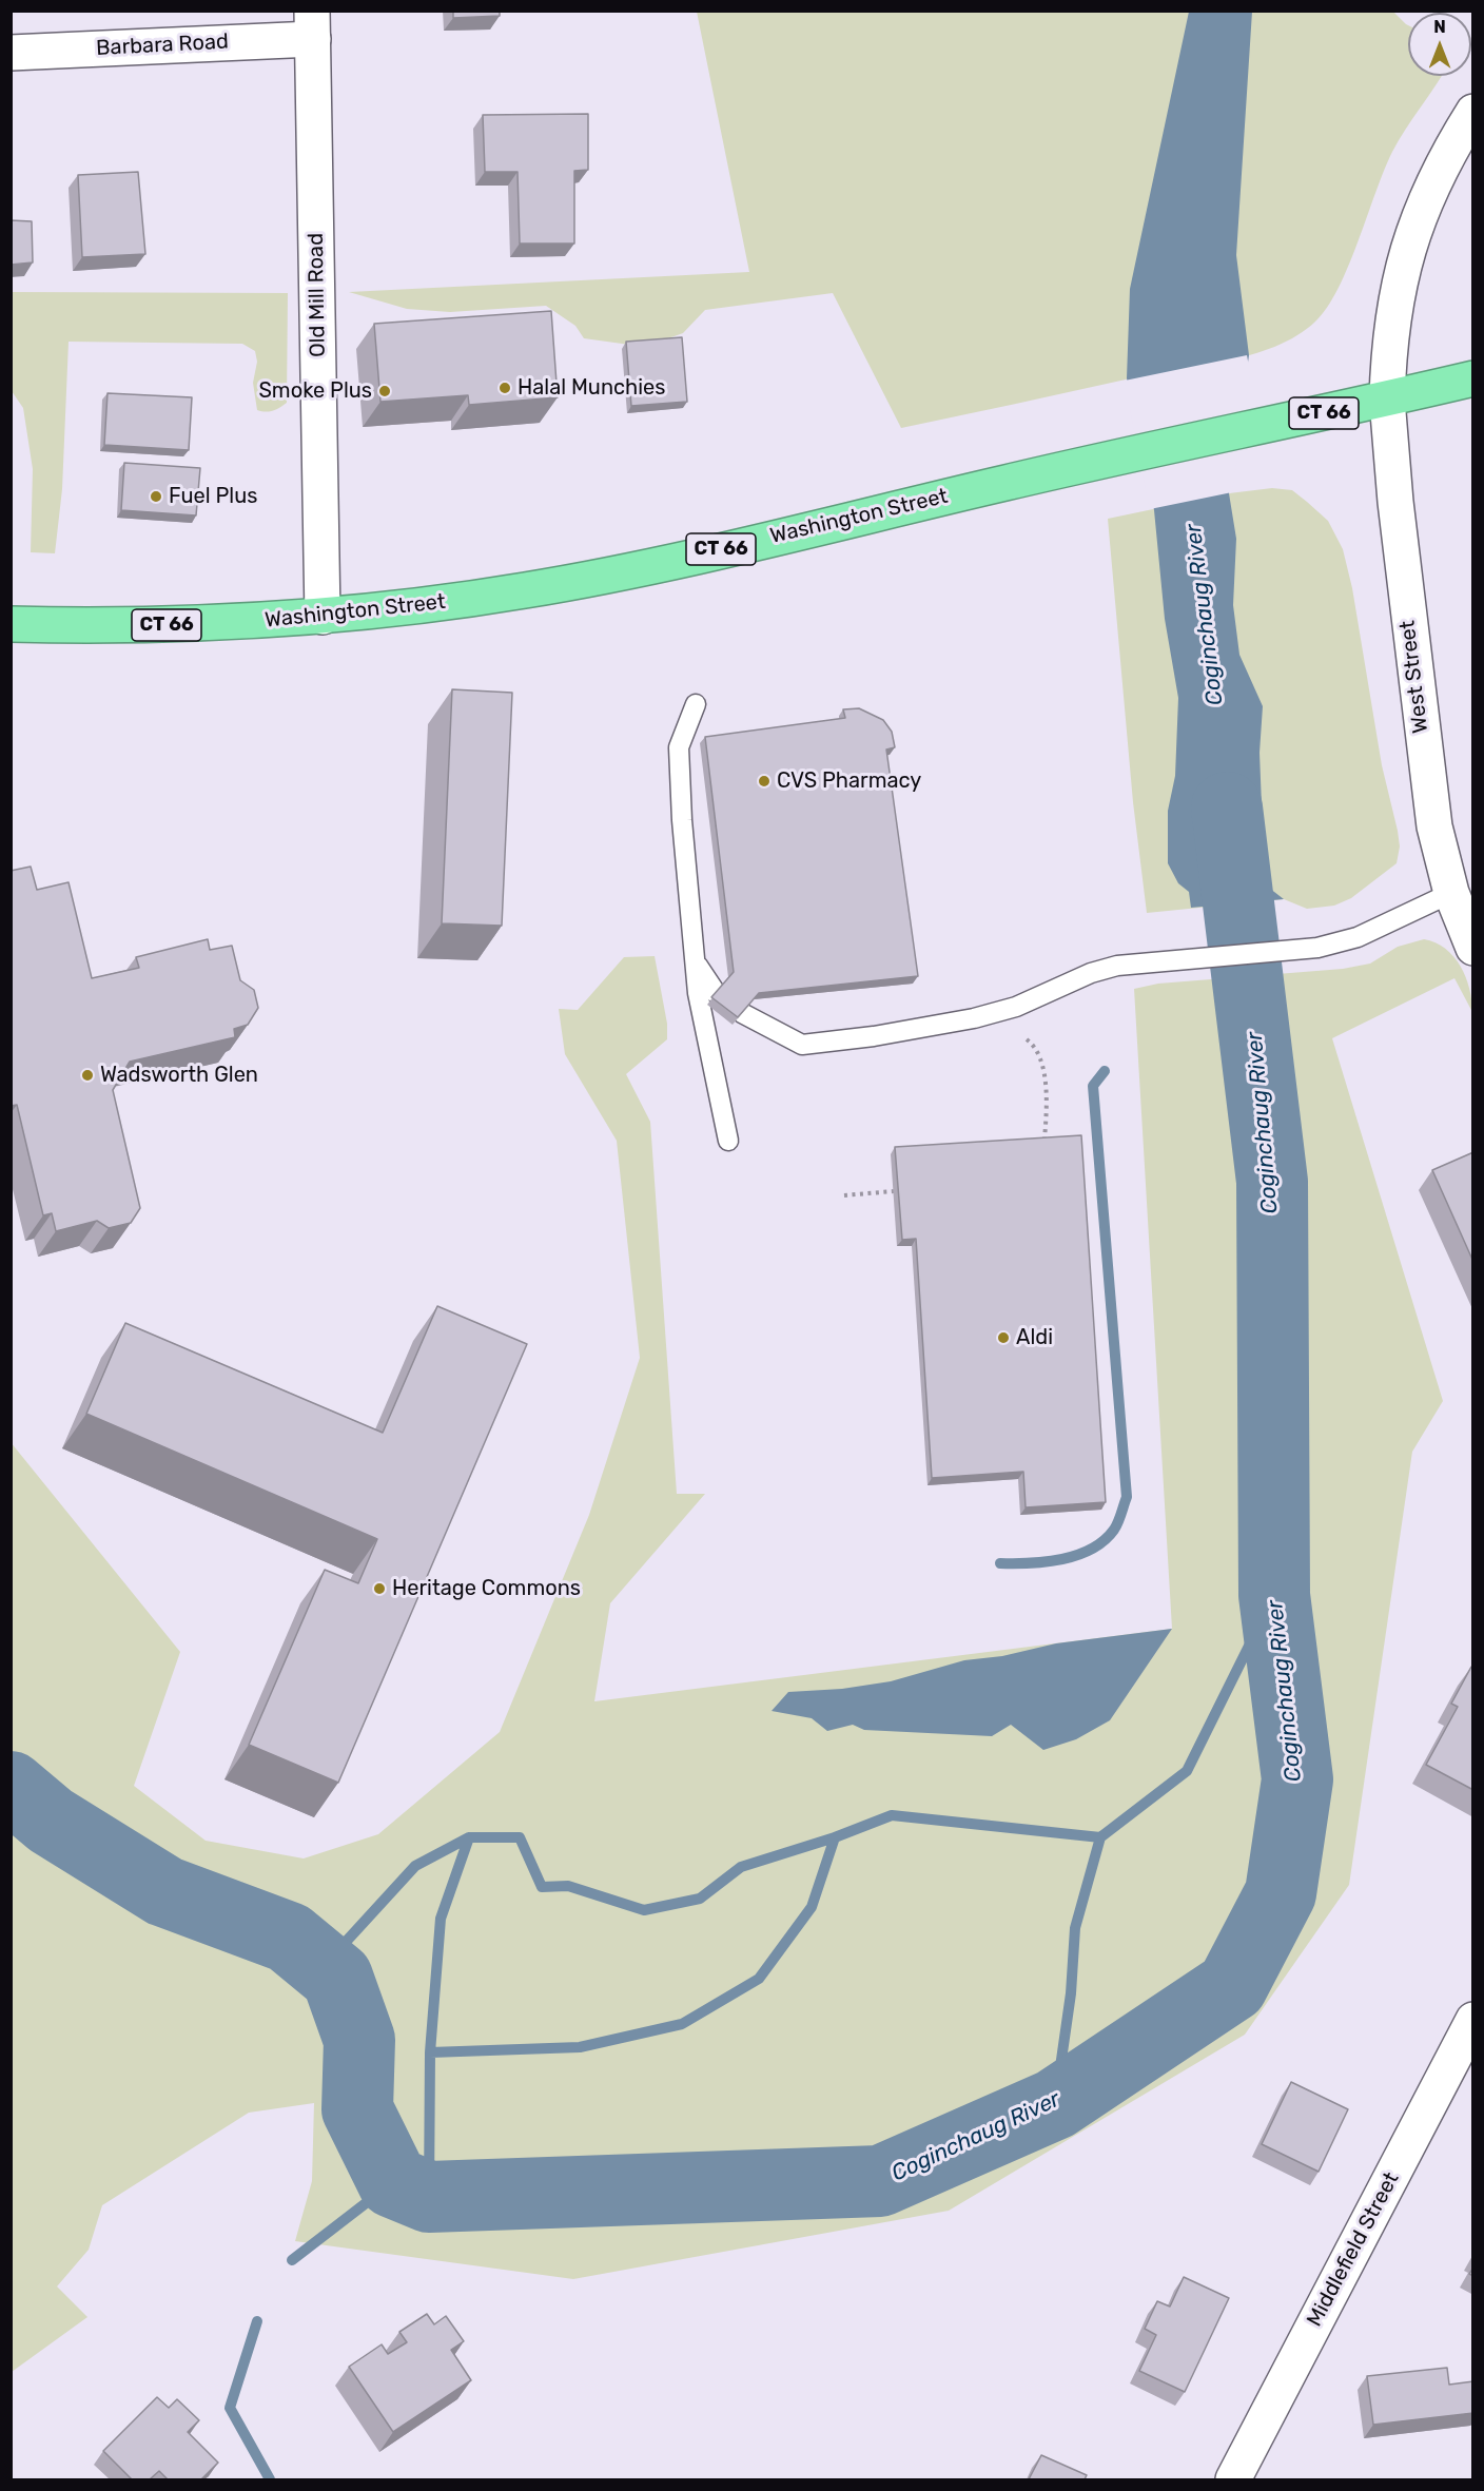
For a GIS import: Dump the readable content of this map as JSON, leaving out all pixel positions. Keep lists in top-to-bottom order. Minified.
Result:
{"streets":{"highway":["CT 66","Washington Street"],"street":["Barbara Road","Old Mill Road","West Street","Middlefield Street"]},"crossings":[["Barbara Road","Old Mill Road"],["Old Mill Road","Washington Street"],["Washington Street","West Street"]],"water":["Coginchaug River"],"places":["Halal Munchies","Smoke Plus","Fuel Plus","CVS Pharmacy","Wadsworth Glen","Aldi","Heritage Commons"],"north":"top"}
